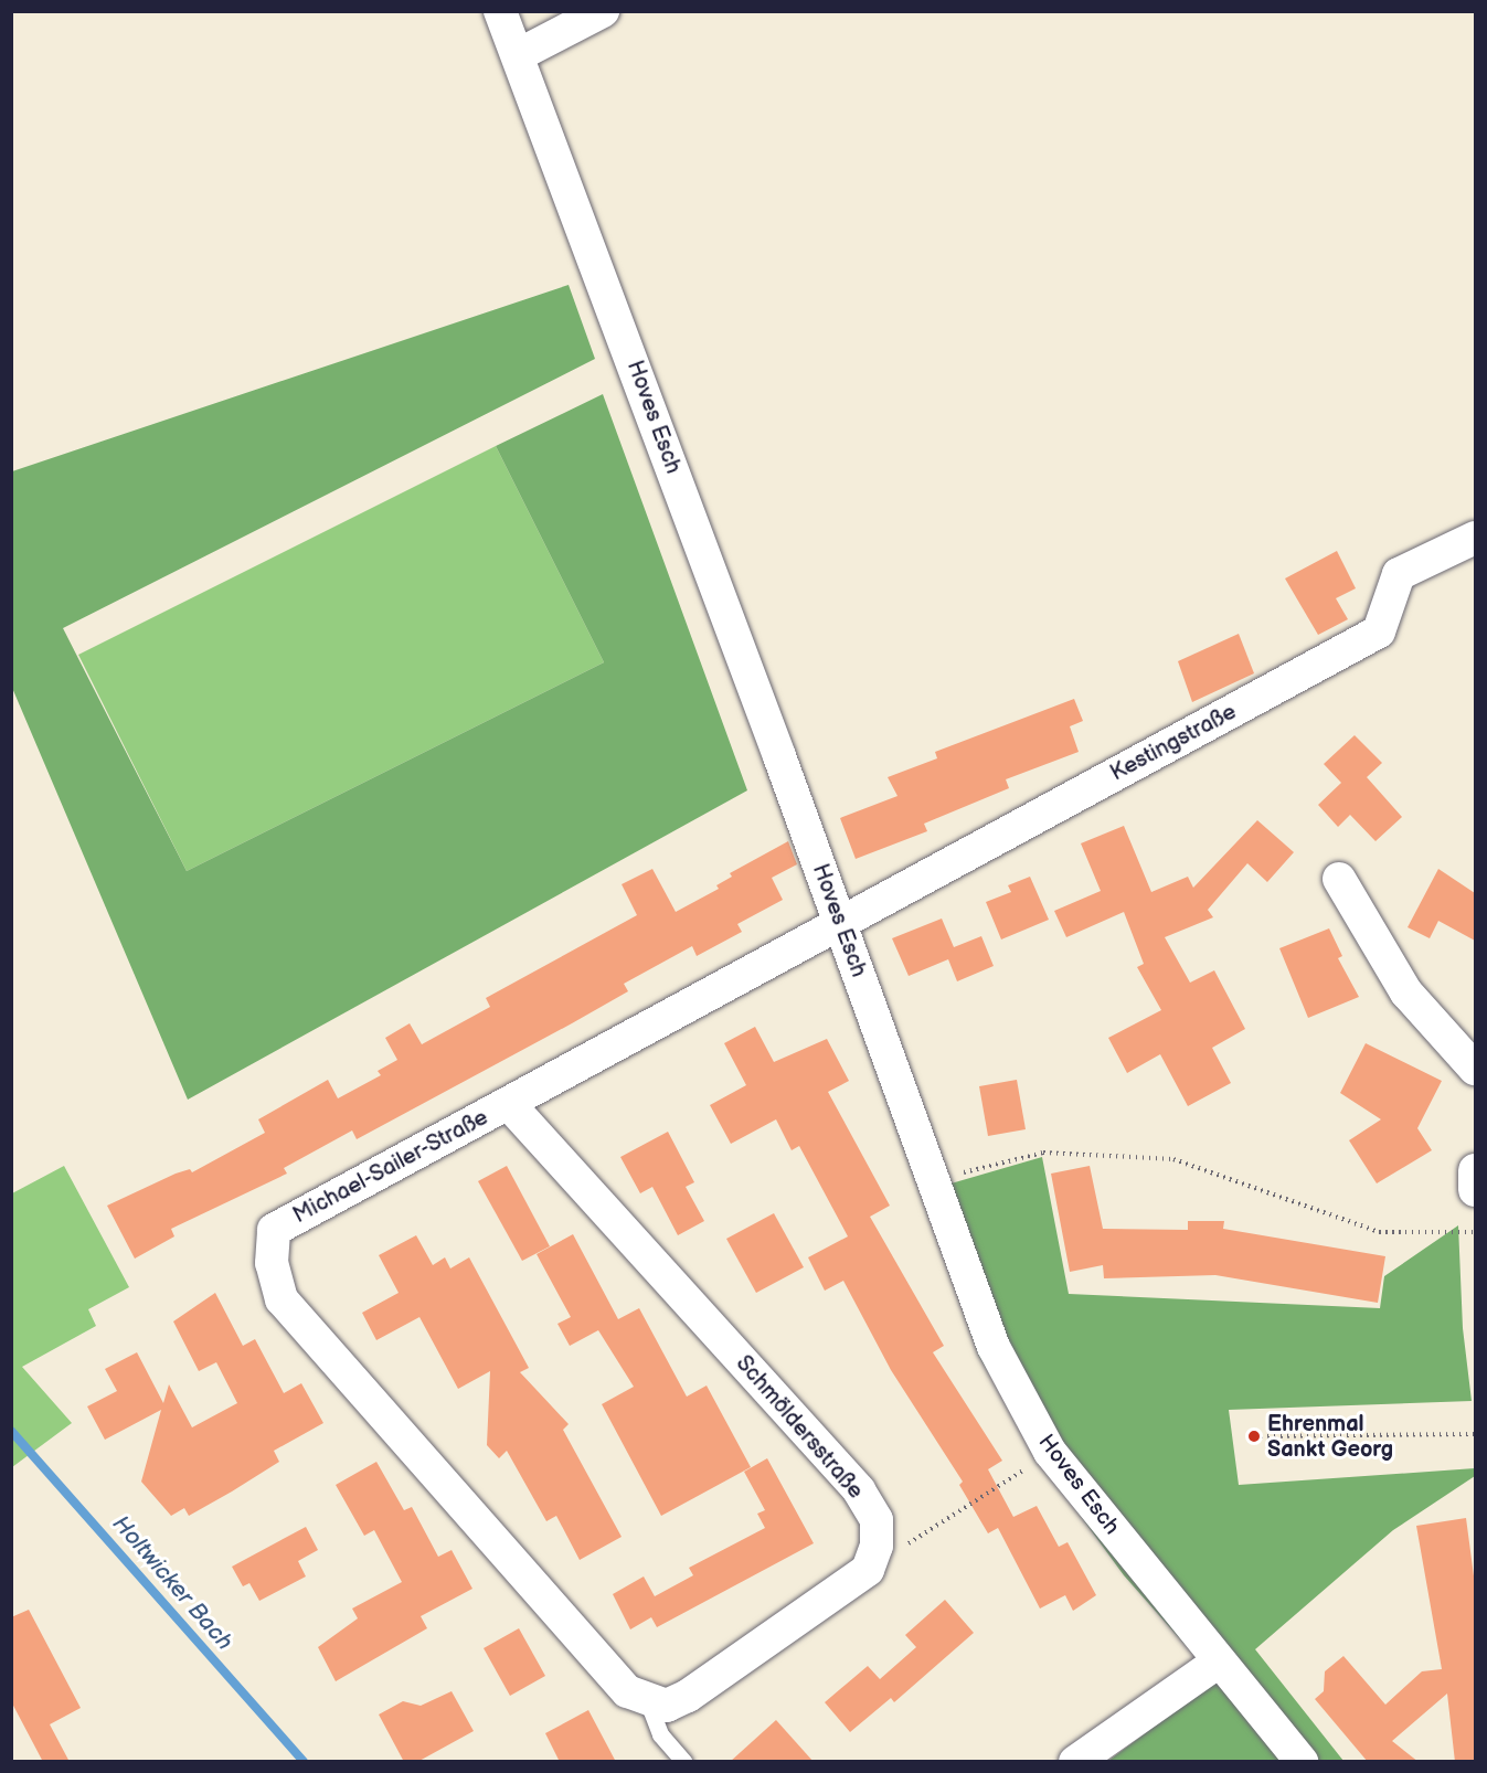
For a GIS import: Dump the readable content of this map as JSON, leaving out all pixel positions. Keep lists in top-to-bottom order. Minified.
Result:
{"streets":{"street":["Hoves Esch","Kestingstraße","Michael-Sailer-Straße","Schmöldersstraße"]},"crossings":[["Hoves Esch","Kestingstraße"],["Hoves Esch","Michael-Sailer-Straße"],["Kestingstraße","Michael-Sailer-Straße"],["Michael-Sailer-Straße","Schmöldersstraße"]],"water":["Holtwicker Bach"],"places":["Ehrenmal Sankt Georg"]}
